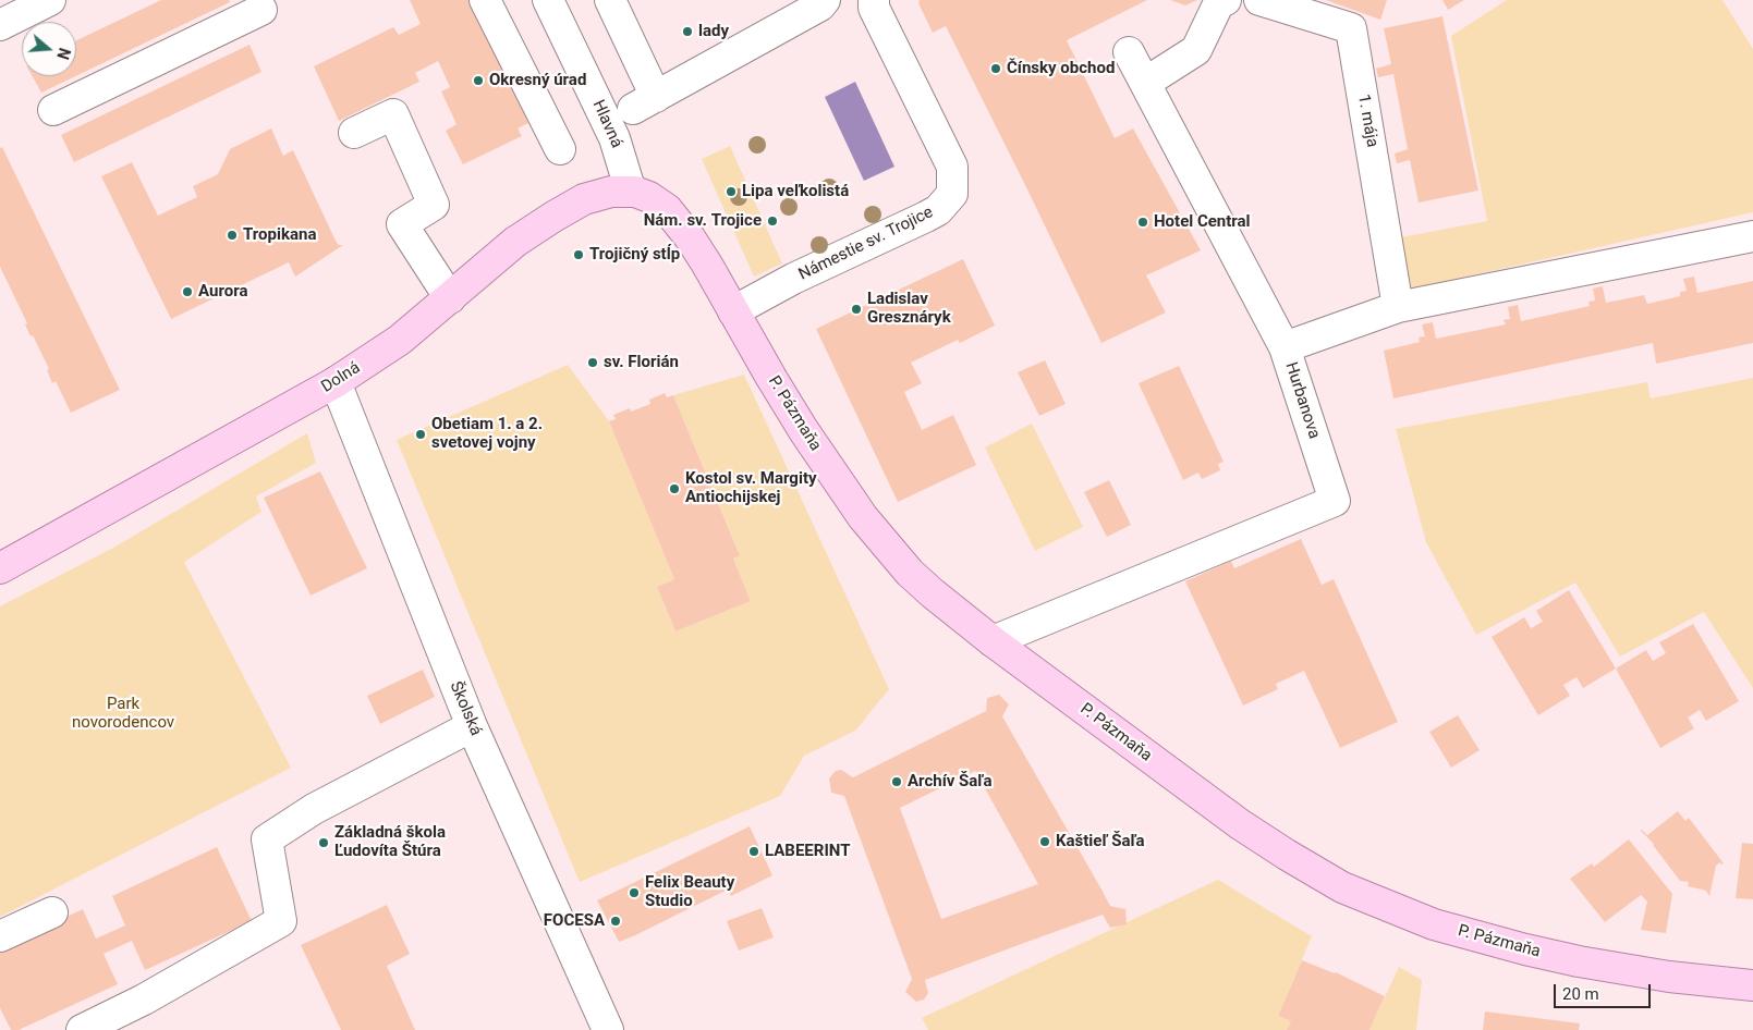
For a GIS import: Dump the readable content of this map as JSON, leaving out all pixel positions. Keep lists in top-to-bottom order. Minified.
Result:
{"streets":{"main road":["Dolná","P. Pázmaňa"],"street":["1. mája","Hlavná","Námestie sv. Trojice","Hurbanova","Školská"]},"crossings":[["1. mája","Hurbanova"],["Hlavná","Dolná"],["Námestie sv. Trojice","P. Pázmaňa"],["Dolná","P. Pázmaňa"],["Dolná","Školská"],["Hurbanova","P. Pázmaňa"]],"parks":["Park novorodencov"],"places":["lady","Čínsky obchod","Okresný úrad","Lipa veľkolistá","Nám. sv. Trojice","Hotel Central","Tropikana","Trojičný stĺp","Aurora","Ladislav Gresznáryk","sv. Florián","Obetiam 1. a 2. svetovej vojny","Kostol sv. Margity Antiochijskej","Archív Šaľa","Kaštieľ Šaľa","Základná škola Ľudovíta Štúra","LABEERINT","Felix Beauty Studio","FOCESA"],"scale_bar":"20 m","north":"right"}
